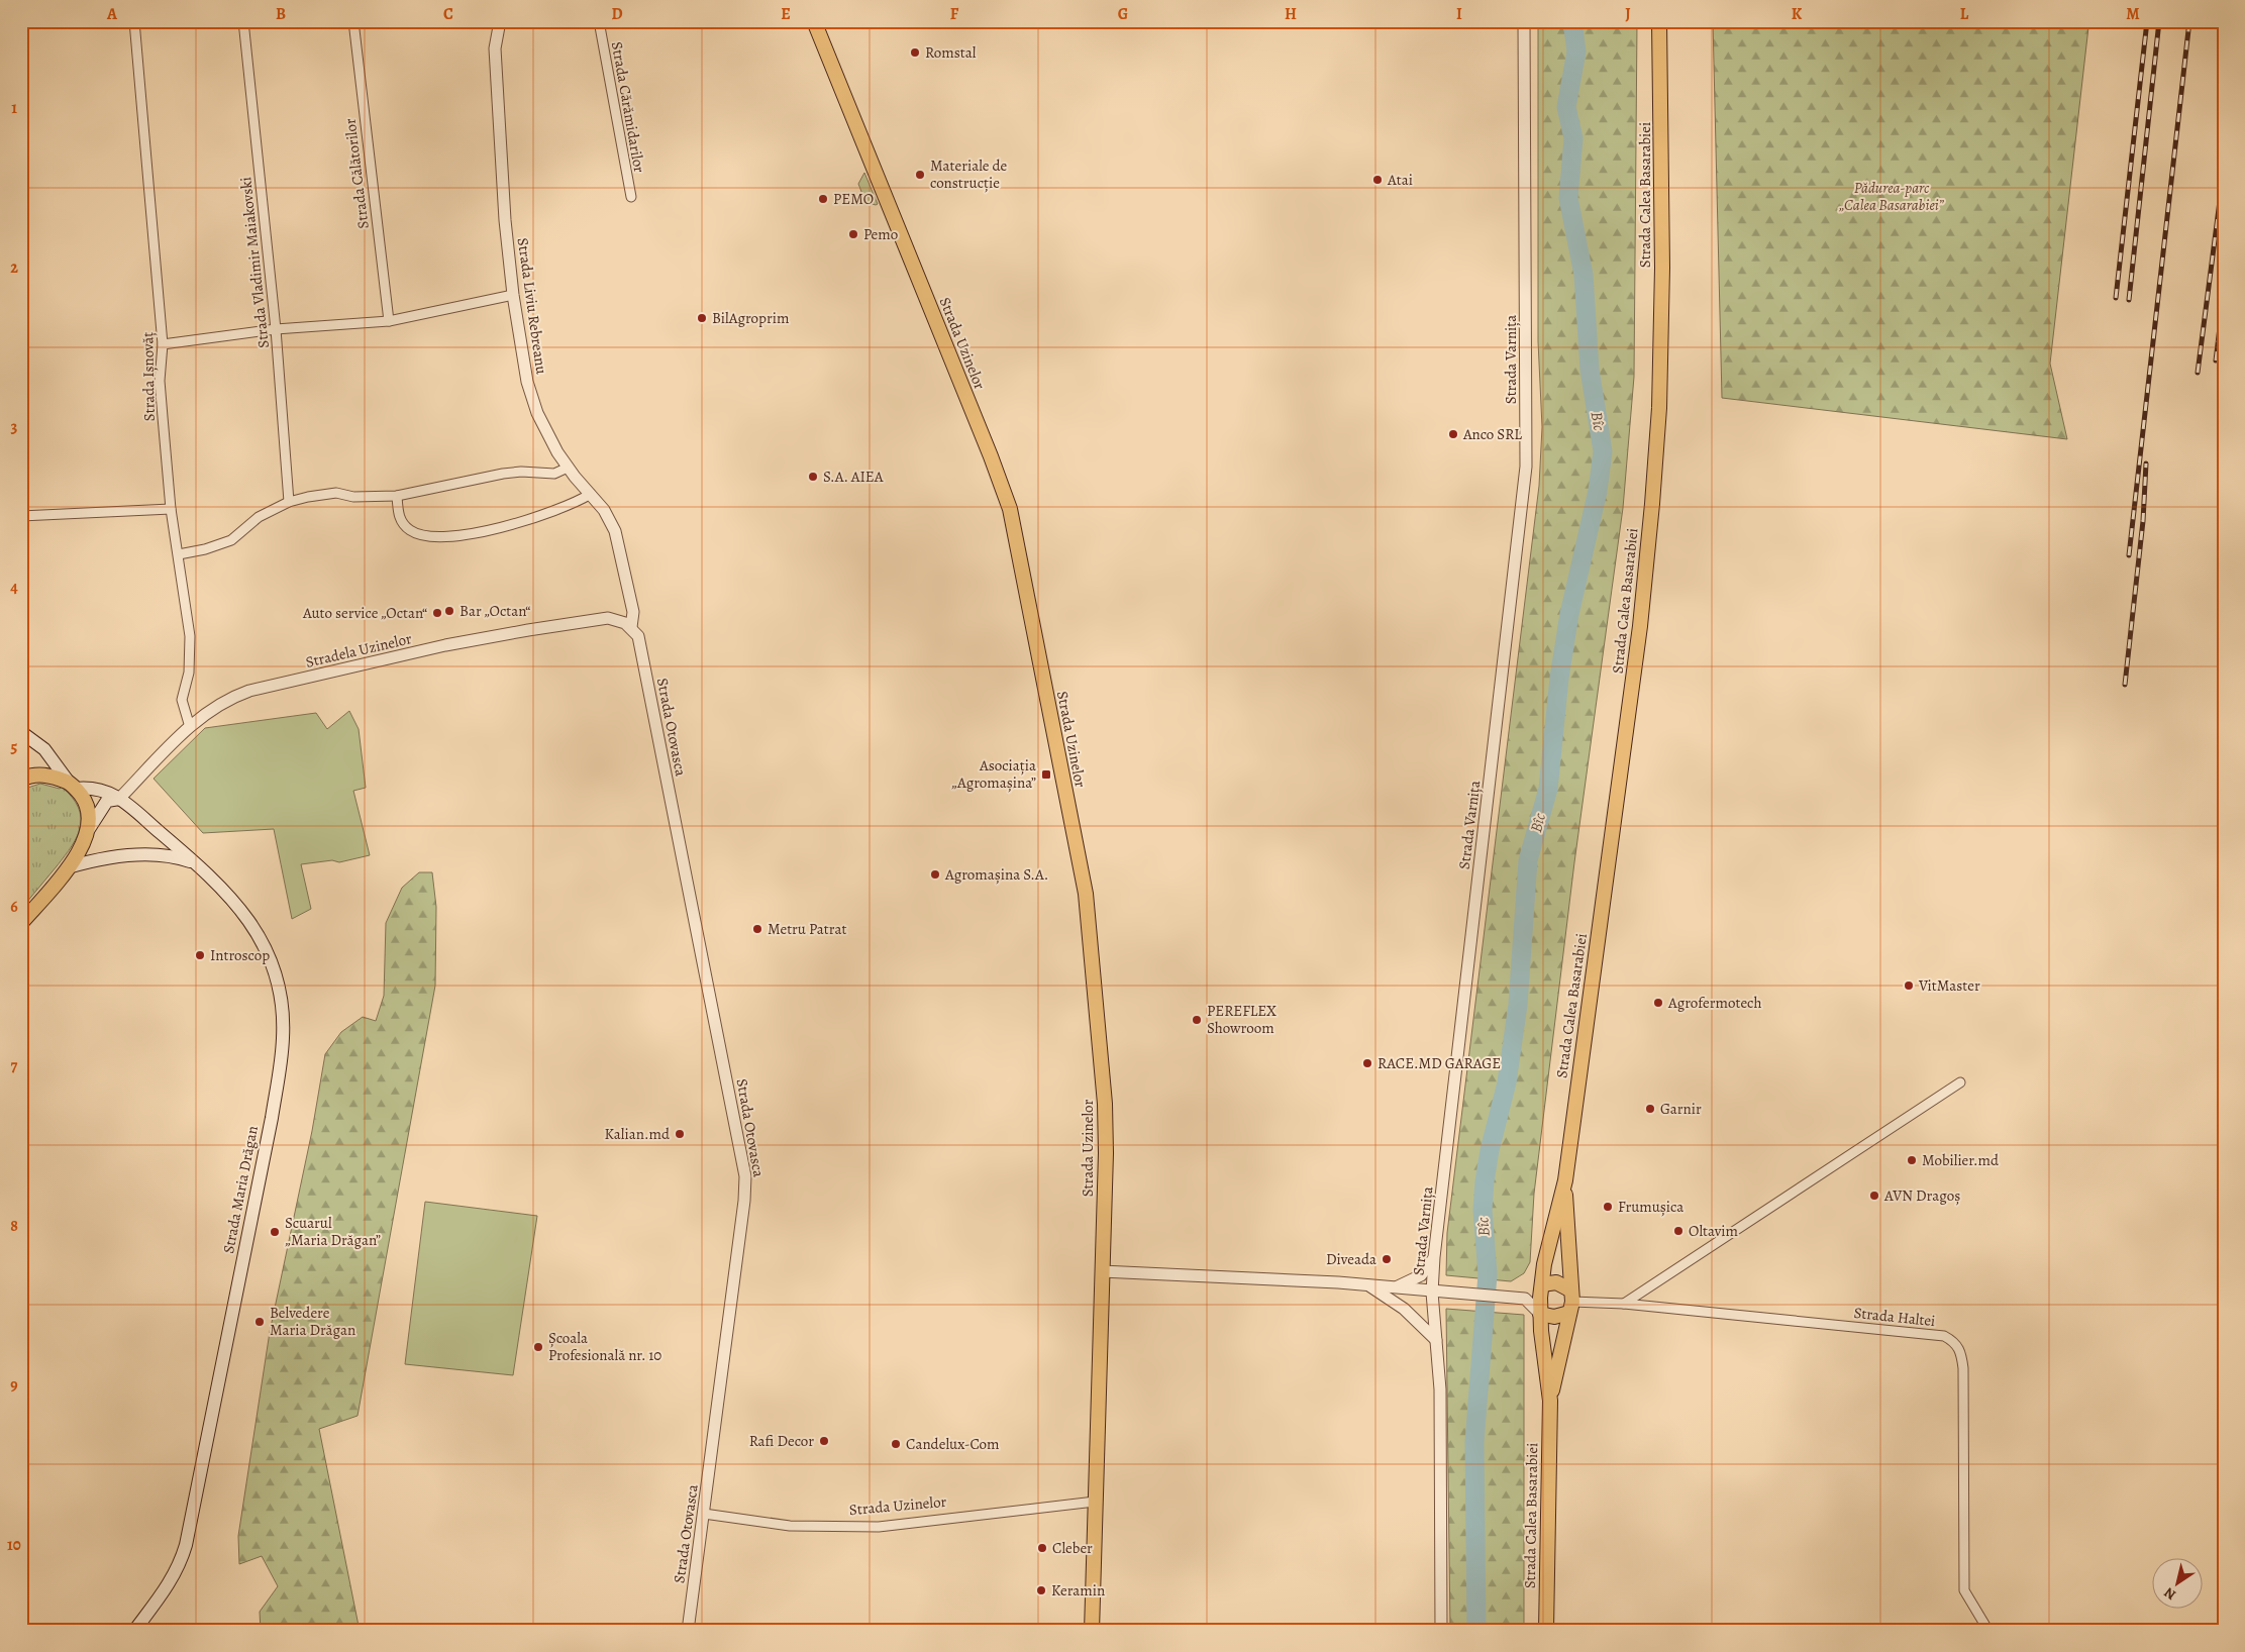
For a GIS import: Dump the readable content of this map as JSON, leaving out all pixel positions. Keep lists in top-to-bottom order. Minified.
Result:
{"streets":{"main road":["Strada Calea Basarabiei","Strada Uzinelor","Strada Maria Drăgan"],"street":["Strada Cărămidarilor","Strada Călătorilor","Strada Vladimir Maiakovski","Strada Liviu Rebreanu","Strada Varnița","Strada Ișnovăț","Stradela Uzinelor","Strada Otovasca","Strada Haltei"]},"crossings":[["Strada Calea Basarabiei","Strada Haltei"],["Strada Liviu Rebreanu","Stradela Uzinelor"],["Strada Liviu Rebreanu","Strada Otovasca"],["Strada Uzinelor","Strada Otovasca"],["Strada Ișnovăț","Stradela Uzinelor"],["Stradela Uzinelor","Strada Otovasca"],["Stradela Uzinelor","Strada Maria Drăgan"]],"water":["Bîc"],"parks":["Pădurea-parc „Calea Basarabiei”"],"places":{"other":["Romstal","Materiale de construcție","Atai","PEMO","Pemo","BilAgroprim","Anco SRL","S.A. AIEA","Bar „Octan“","Auto service „Octan“","Agromașina S.A.","Metru Patrat","Introscop","VitMaster","Agrofermotech","PEREFLEX Showroom","RACE.MD GARAGE","Garnir","Kalian.md","Mobilier.md","AVN Dragoș","Frumușica","Oltavim","Scuarul „Maria Drăgan”","Diveada","Belvedere Maria Drăgan","Școala Profesională nr. 10","Rafi Decor","Candelux-Com","Cleber","Keramin"],"transit":["Asociația „Agromașina”"]},"north":"bottom left","grid":{"columns":["A","B","C","D","E","F","G","H","I","J","K","L","M"],"rows":["1","2","3","4","5","6","7","8","9","10"]}}
